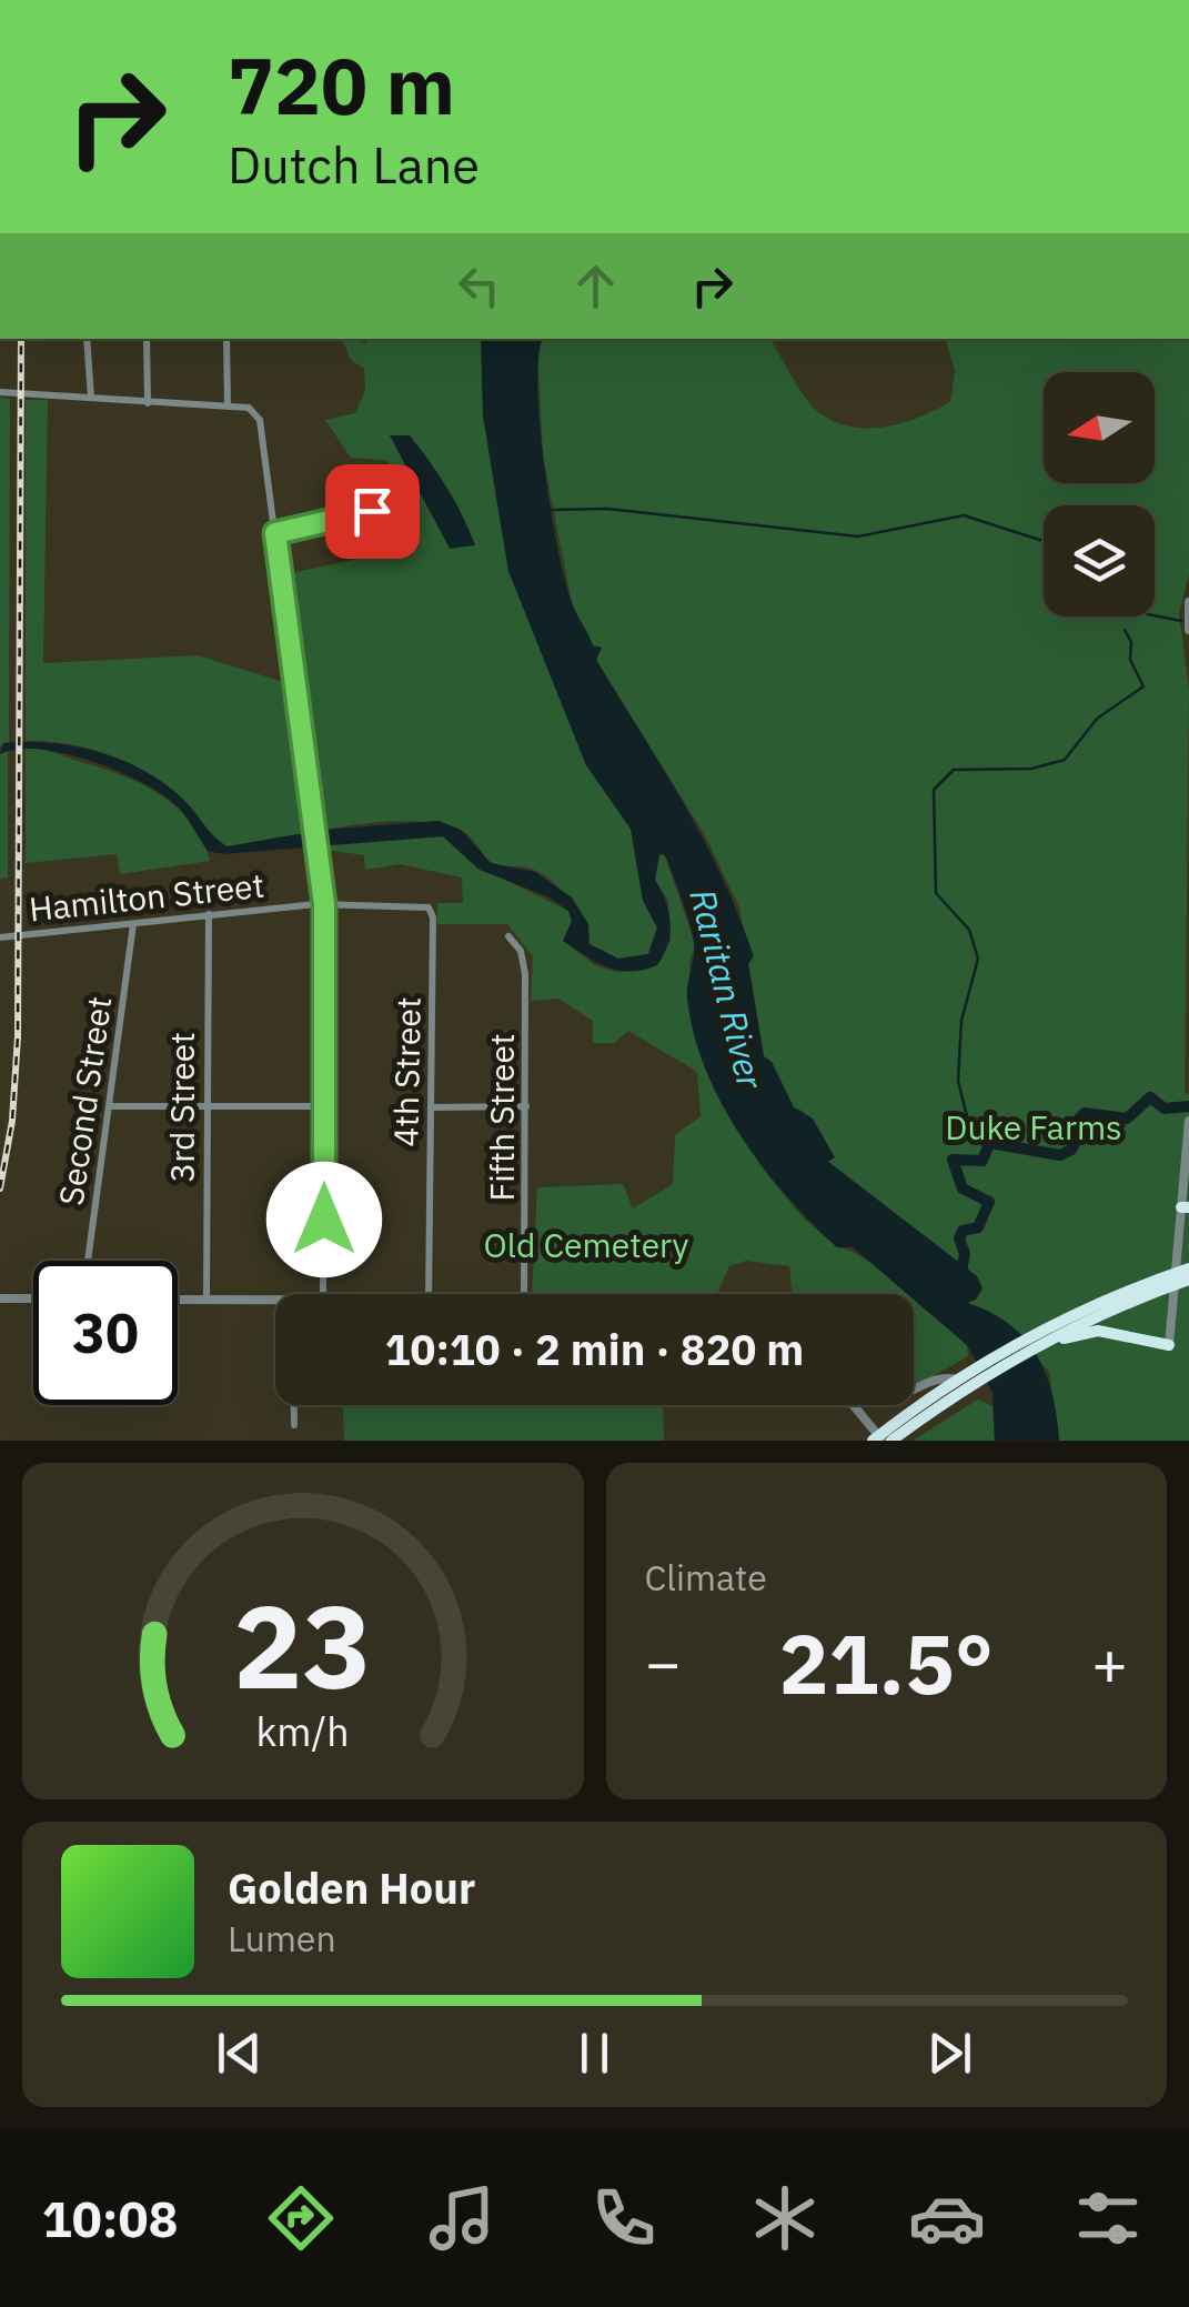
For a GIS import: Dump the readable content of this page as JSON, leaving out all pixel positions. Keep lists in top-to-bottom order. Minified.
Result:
{"streets":{"street":["Hamilton Street","4th Street","Second Street","3rd Street","Fifth Street"]},"crossings":[["Hamilton Street","4th Street"],["Hamilton Street","Second Street"],["Hamilton Street","3rd Street"]],"water":["Raritan River"],"parks":["Duke Farms","Old Cemetery"],"north":"left","page":{"turn":["720 m","Dutch Lane"],"limit":"30","trip":"10:10 · 2 min · 820 m","tile":"Climate","heat":["−","21.5°","+"],"song":["Golden Hour","Lumen"],"tabs":"10:08","gauge":["23","km/h"]}}
